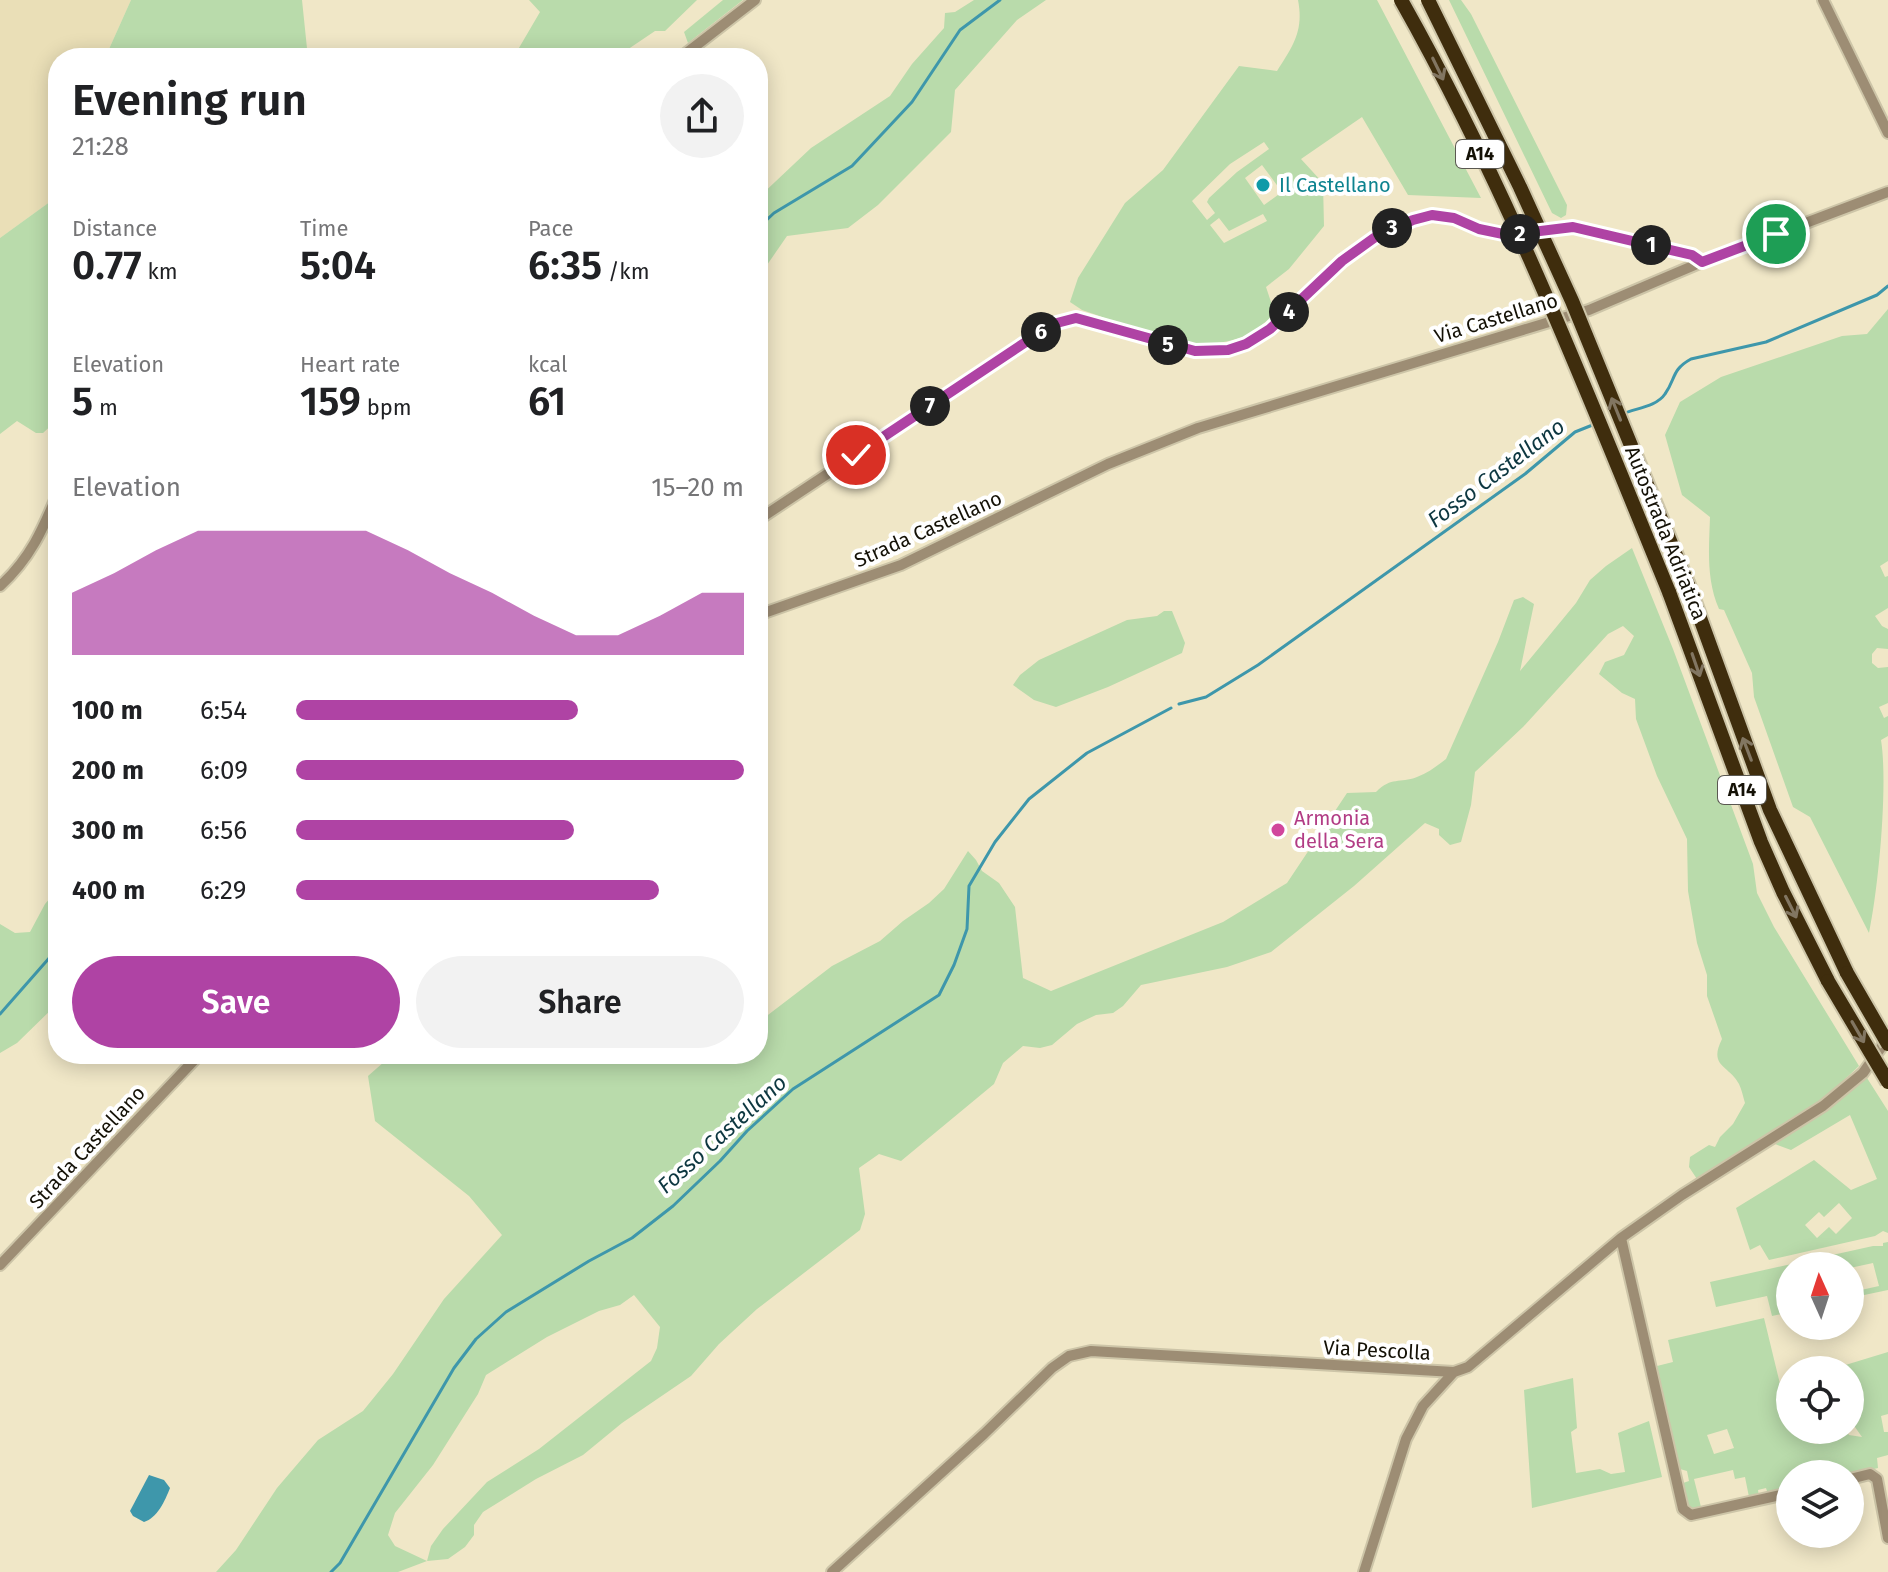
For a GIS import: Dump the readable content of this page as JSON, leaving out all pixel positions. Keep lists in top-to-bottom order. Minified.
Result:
{"streets":{"highway":["A14","Autostrada Adriatica"],"street":["Via Castellano","Strada Castellano","Via Pescolla"]},"crossings":[["Via Castellano","Strada Castellano"],["Autostrada Adriatica","Via Pescolla"]],"water":["Fosso Castellano"],"places":["Il Castellano","Armonia della Sera"],"north":"top","page":{"heading":["Evening run","21:28"],"stats":[["Distance","0.77 km"],["Time","5:04"],["Pace","6:35 /km"],["Elevation","5 m"],["Heart rate","159 bpm"],["kcal","61"]],"pins":["3","2","1","4","6","5","7"],"chart":["Elevation","15–20 m"],"list":[{"name":"100 m","note":"6:54"},{"name":"200 m","note":"6:09"},{"name":"300 m","note":"6:56"},{"name":"400 m","note":"6:29"}],"buttons":["Save","Share"]}}
